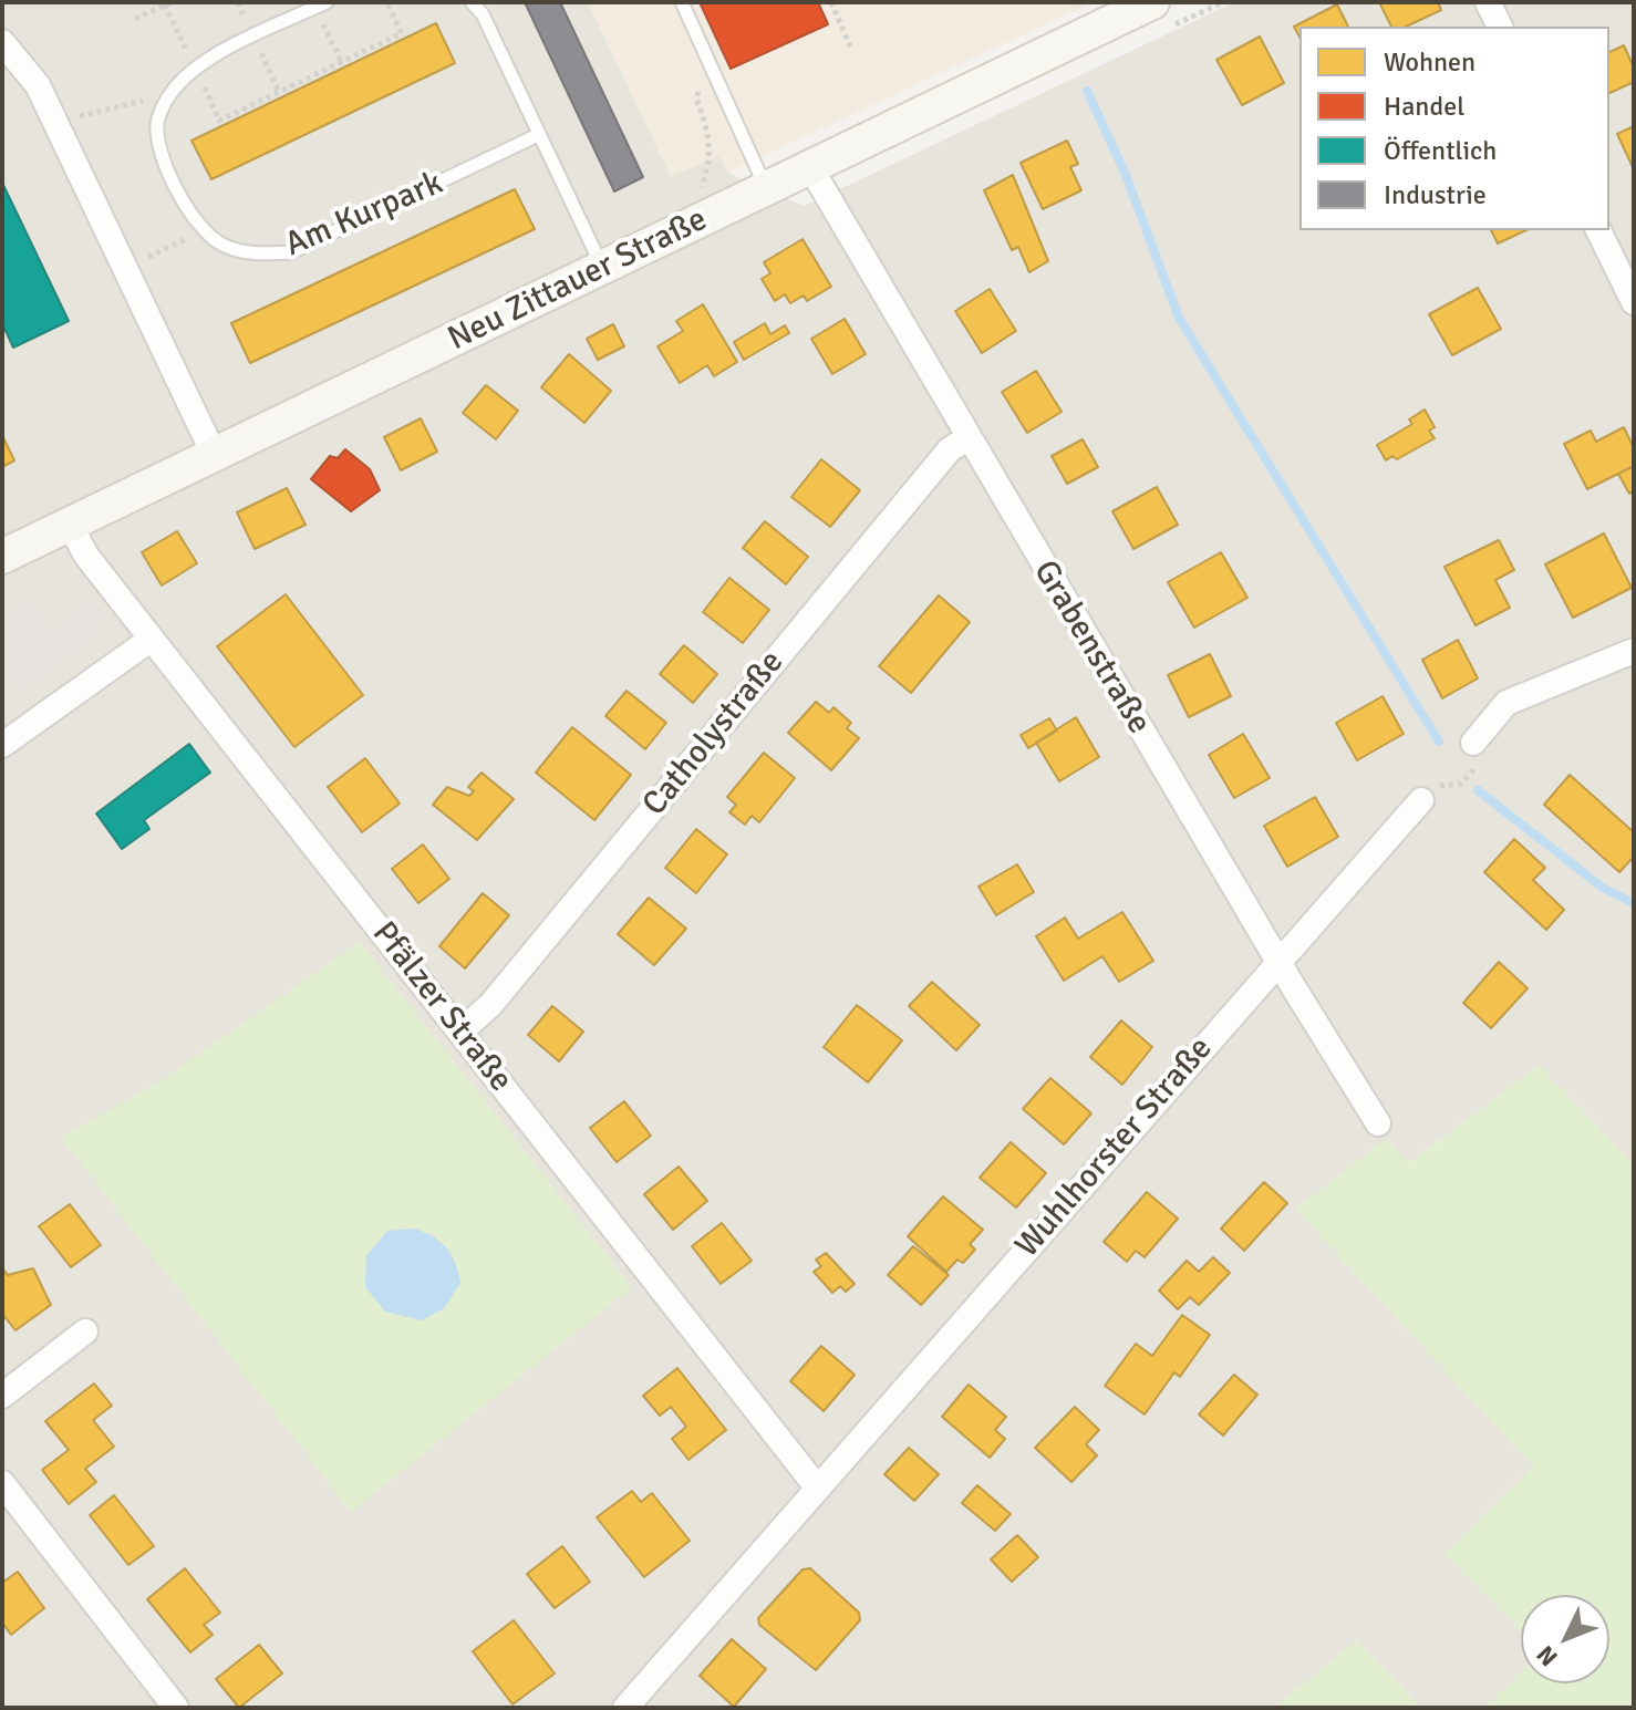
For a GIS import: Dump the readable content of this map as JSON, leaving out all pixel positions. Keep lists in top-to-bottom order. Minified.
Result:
{"streets":{"main road":["Neu Zittauer Straße"],"street":["Grabenstraße","Catholystraße","Pfälzer Straße","Wuhlhorster Straße"],"lane":["Am Kurpark"]},"crossings":[["Neu Zittauer Straße","Grabenstraße"],["Neu Zittauer Straße","Pfälzer Straße"],["Grabenstraße","Catholystraße"],["Grabenstraße","Wuhlhorster Straße"],["Catholystraße","Pfälzer Straße"],["Pfälzer Straße","Wuhlhorster Straße"]],"legend":["Wohnen","Handel","Öffentlich","Industrie"],"north":"bottom left"}
